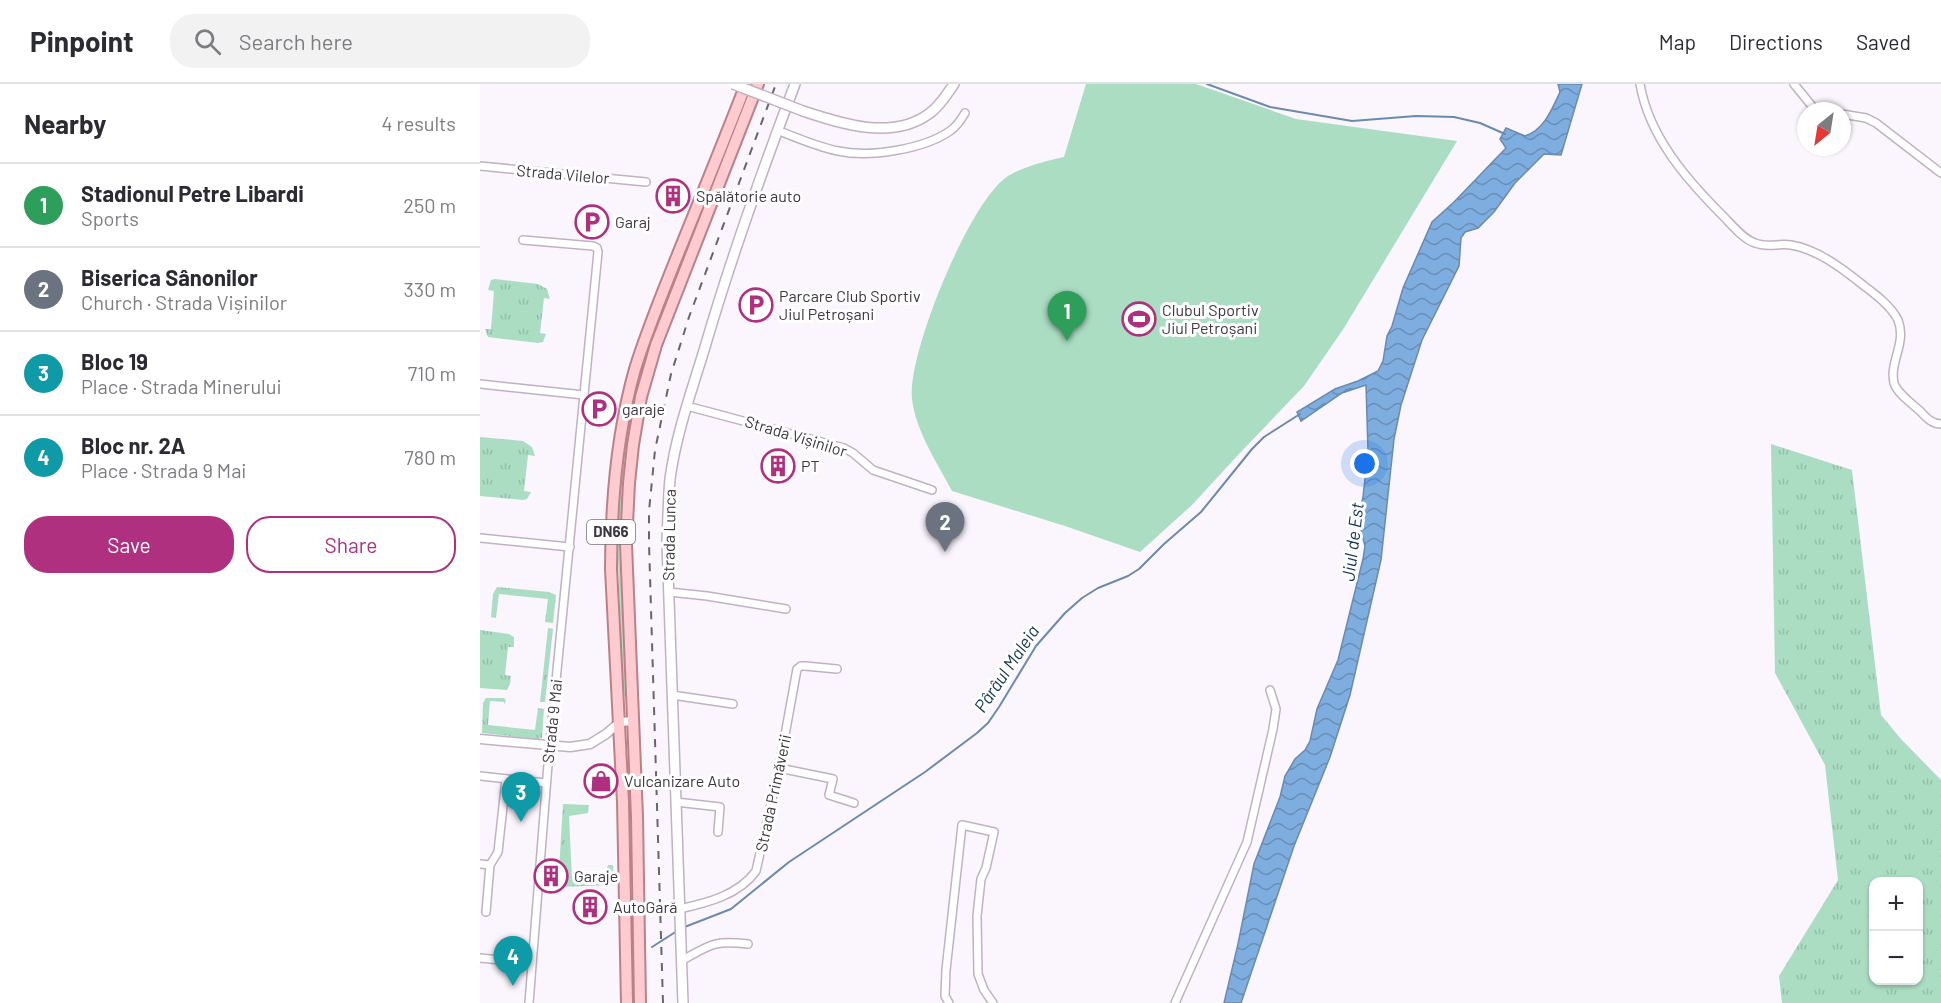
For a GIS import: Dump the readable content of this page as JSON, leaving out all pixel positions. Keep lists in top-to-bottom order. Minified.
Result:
{"streets":{"main road":["DN66","Strada Lunca"],"street":["Strada Vilelor","Strada Vișinilor","Strada 9 Mai","Strada Primăverii"]},"crossings":[["Strada Vișinilor","Strada Lunca"],["Strada Lunca","Strada Primăverii"]],"water":["Jiul de Est","Pârâul Maleia"],"places":{"building":["Spălătorie auto","PT","Garaje","AutoGară"],"parking":["Garaj","Parcare Club Sportiv Jiul Petroșani","garaje"],"sports":["Clubul Sportiv Jiul Petroșani"],"shop":["Vulcanizare Auto"]},"north":"bottom left","page":{"header":"Pinpoint","search":"Search here","nav":["Map","Directions","Saved"],"heading":["Nearby","4 results"],"list":[{"mark":"1","name":"Stadionul Petre Libardi","note":"Sports","value":"250 m"},{"mark":"2","name":"Biserica Sânonilor","note":"Church · Strada Vișinilor","value":"330 m"},{"mark":"3","name":"Bloc 19","note":"Place · Strada Minerului","value":"710 m"},{"mark":"4","name":"Bloc nr. 2A","note":"Place · Strada 9 Mai","value":"780 m"}],"pins":["1","2","3","4"],"buttons":["Save","Share"],"map_buttons":["+","−"]}}
